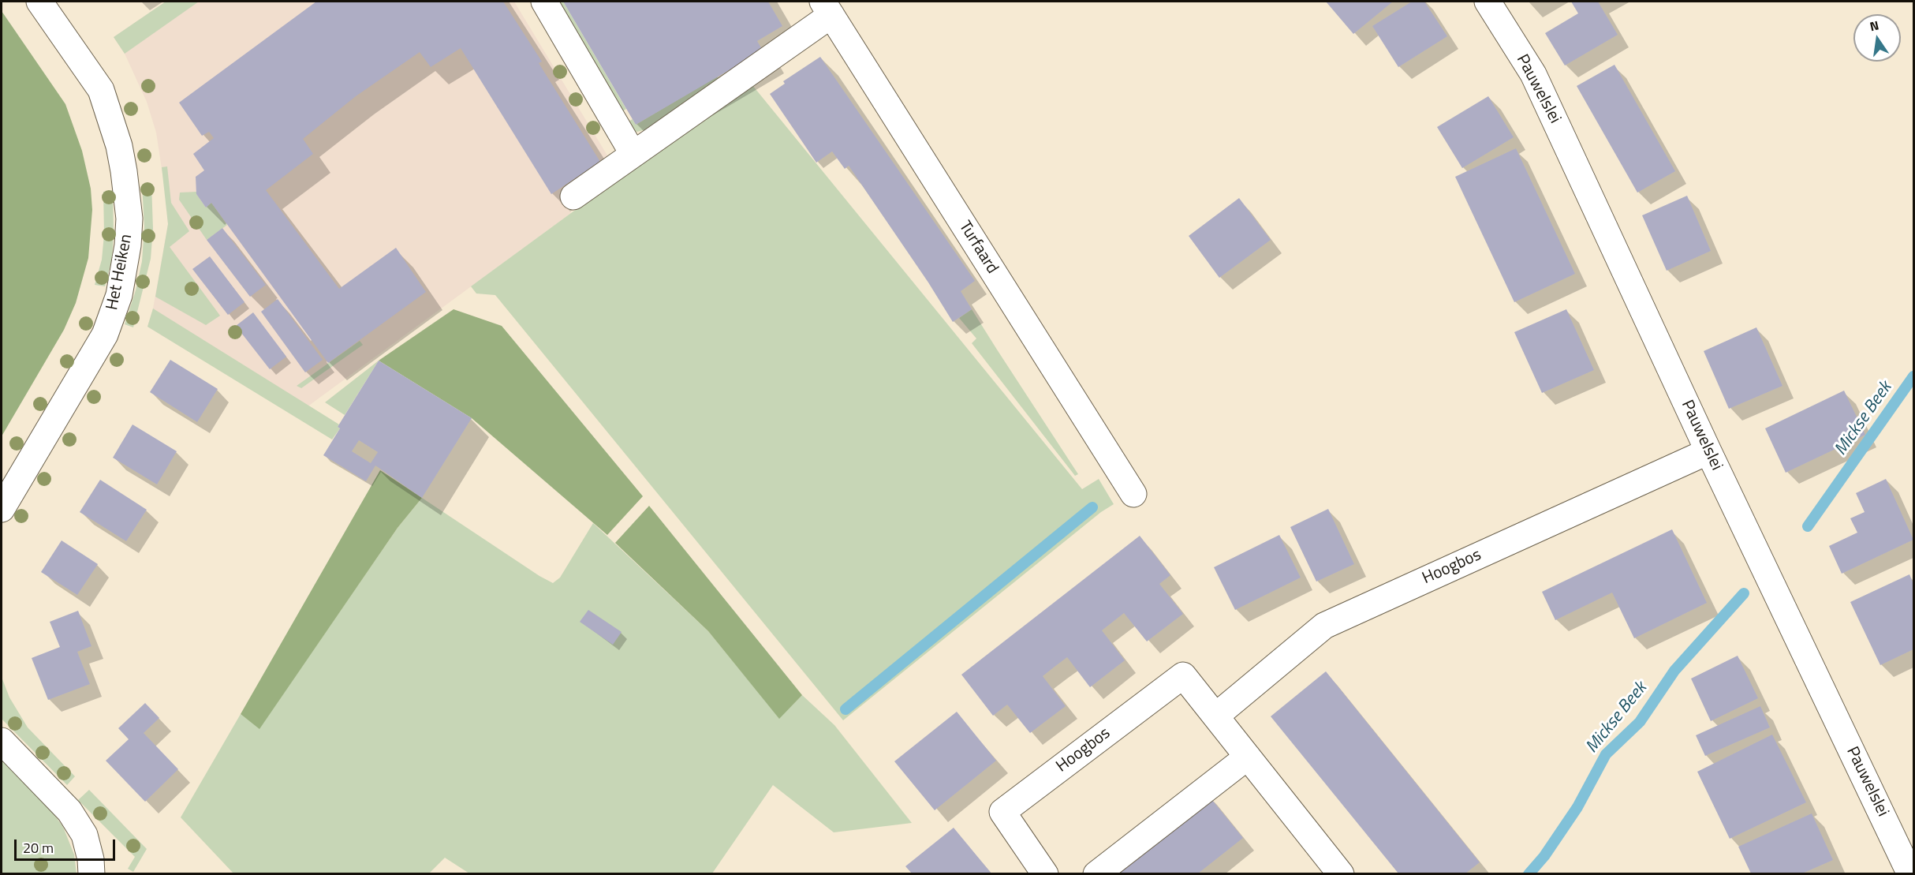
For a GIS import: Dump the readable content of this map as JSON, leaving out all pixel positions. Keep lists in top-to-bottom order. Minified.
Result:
{"streets":{"street":["Pauwelslei","Turfaard","Het Heiken","Hoogbos"]},"crossings":[["Pauwelslei","Hoogbos"]],"water":["Mickse Beek"],"scale_bar":"20 m","north":"top"}
